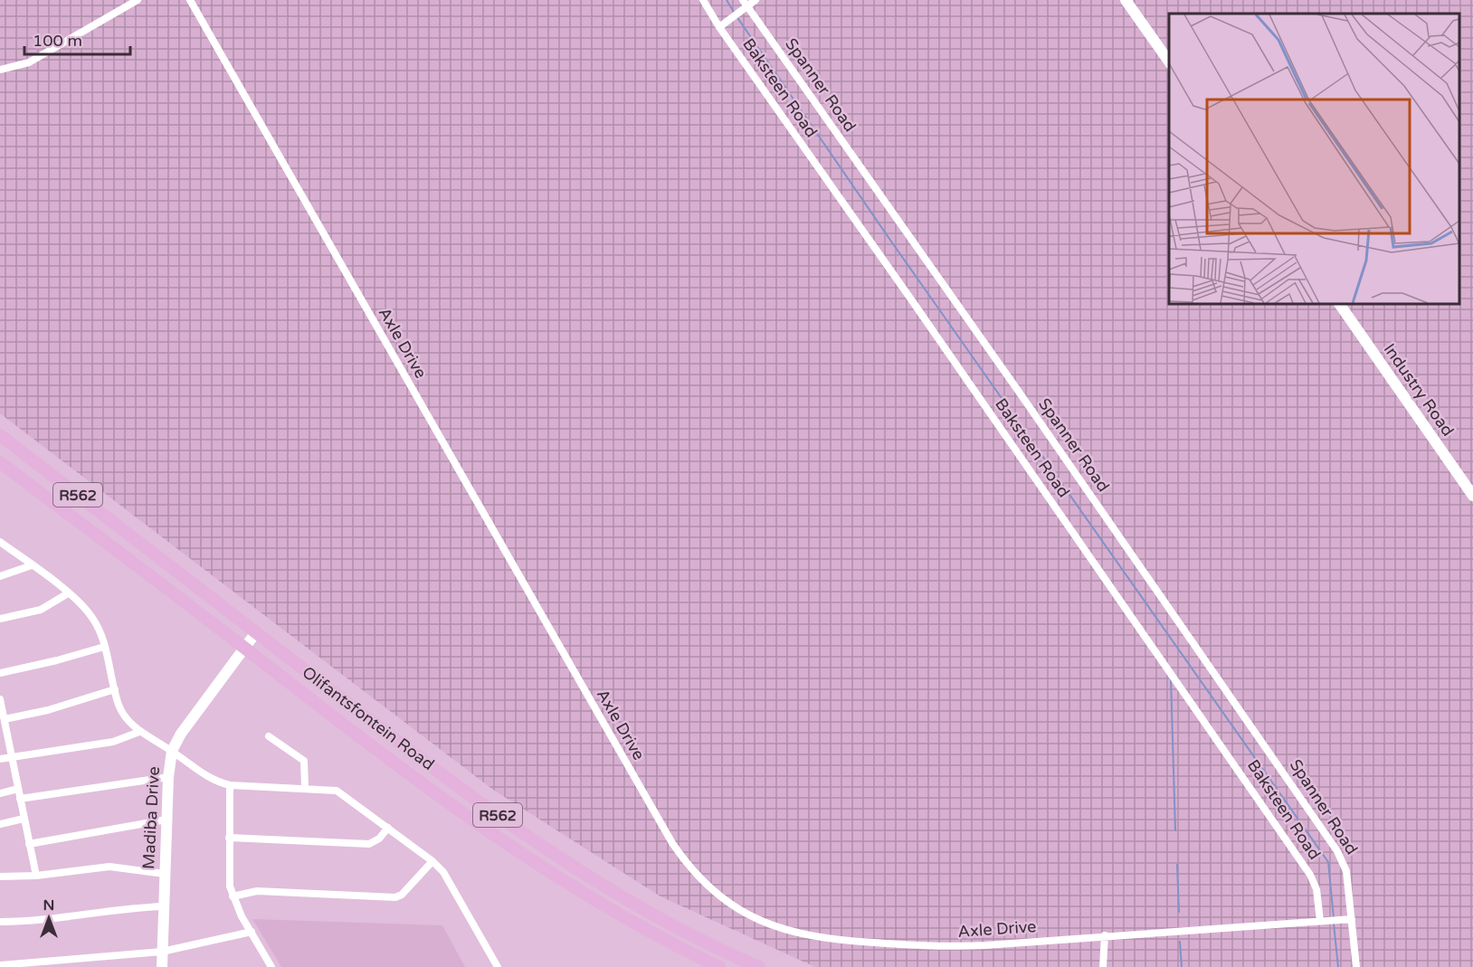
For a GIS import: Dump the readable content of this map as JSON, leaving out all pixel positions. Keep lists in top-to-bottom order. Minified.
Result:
{"streets":{"main road":["R562","Olifantsfontein Road"],"street":["Spanner Road","Baksteen Road","Axle Drive","Industry Road","Madiba Drive"]},"crossings":[["Spanner Road","Axle Drive"],["Baksteen Road","Axle Drive"],["Olifantsfontein Road","Madiba Drive"]],"scale_bar":"100 m","north":"top"}
